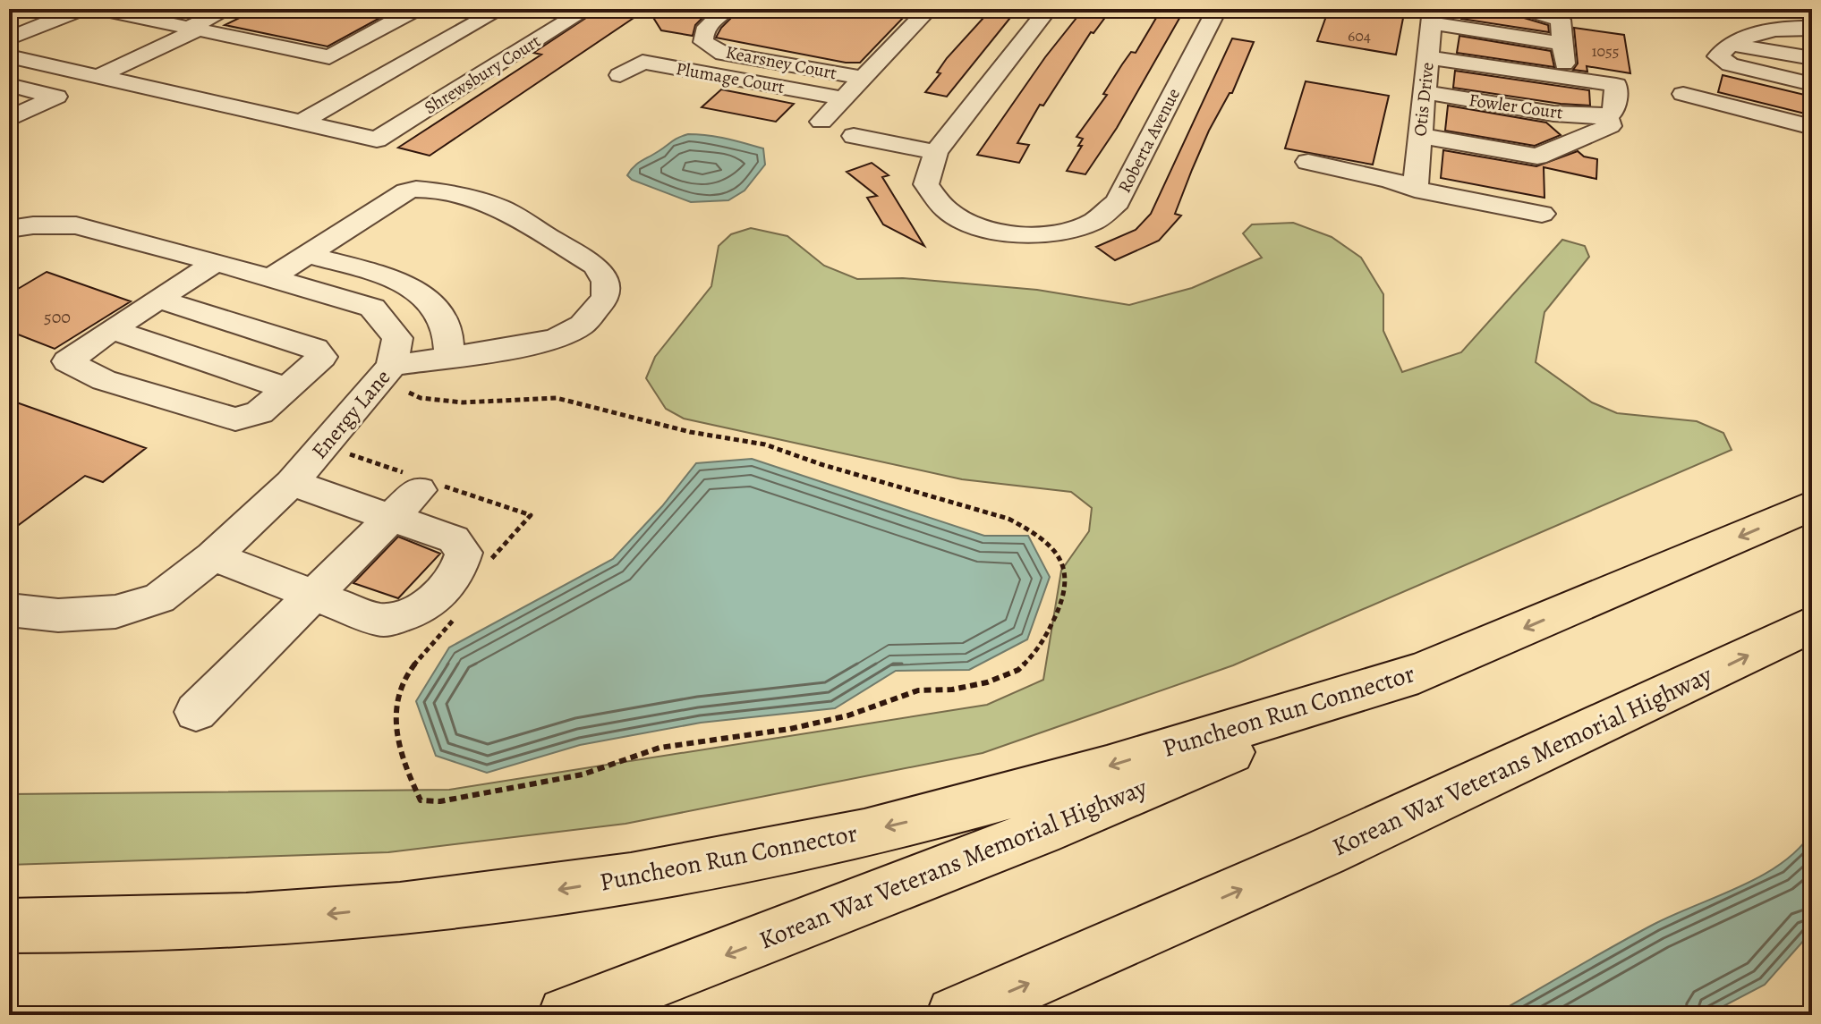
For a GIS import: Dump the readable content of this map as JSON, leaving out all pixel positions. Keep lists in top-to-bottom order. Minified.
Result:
{"streets":{"highway":["Puncheon Run Connector","Korean War Veterans Memorial Highway"],"street":["Kearsney Court","Shrewsbury Court","Plumage Court","Otis Drive","Fowler Court","Roberta Avenue","Energy Lane"]},"crossings":[["Otis Drive","Fowler Court"],["Puncheon Run Connector","Korean War Veterans Memorial Highway"]],"one_way":["Puncheon Run Connector"],"house_numbers":["604","1055","500"]}
